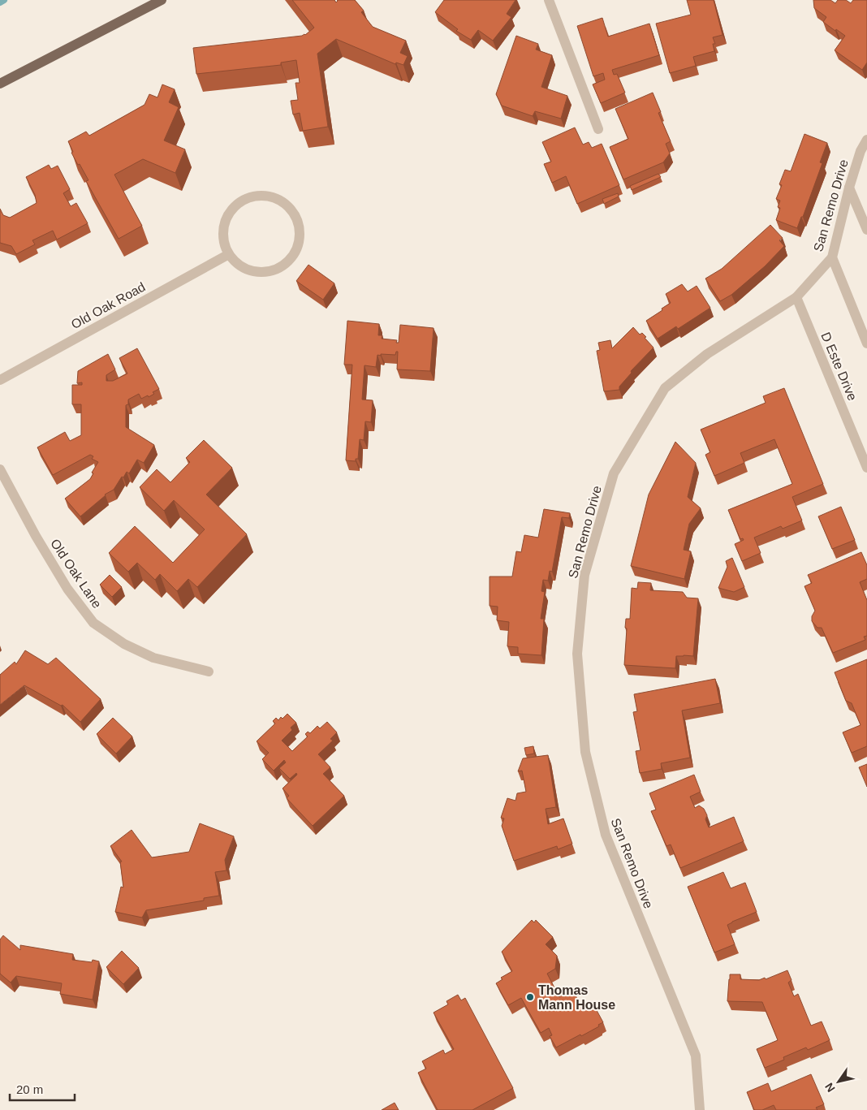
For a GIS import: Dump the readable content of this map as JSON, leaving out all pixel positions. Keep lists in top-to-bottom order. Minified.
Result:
{"streets":{"street":["San Remo Drive","Old Oak Road","D Este Drive","Old Oak Lane"]},"crossings":[["San Remo Drive","D Este Drive"]],"places":["Thomas Mann House"],"scale_bar":"20 m","north":"bottom left"}
